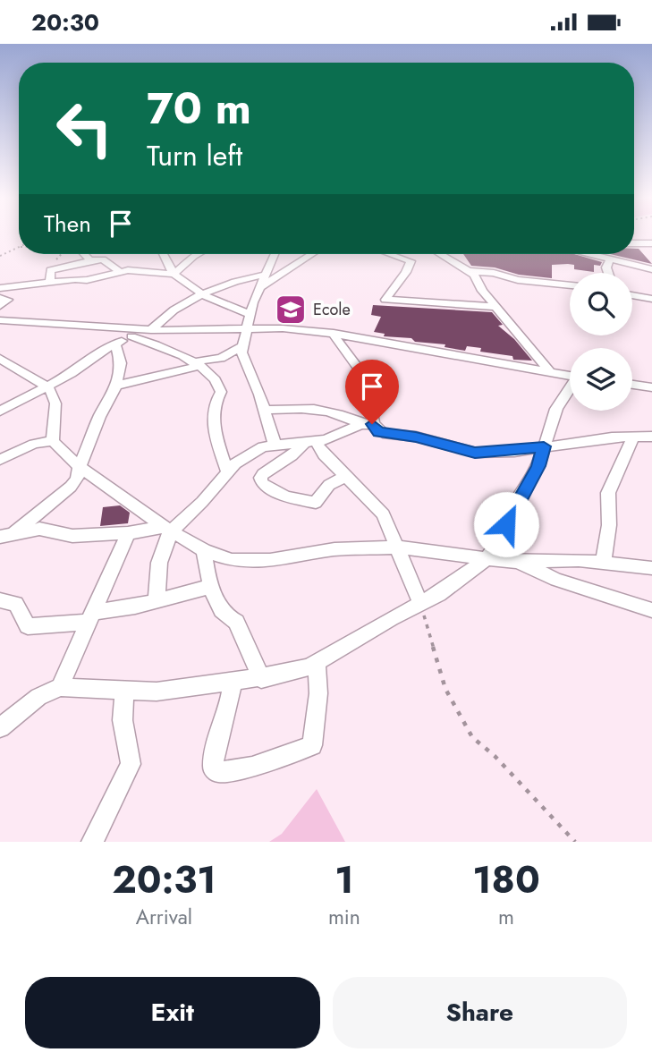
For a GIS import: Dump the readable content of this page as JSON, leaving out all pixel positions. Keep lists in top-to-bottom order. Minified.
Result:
{"places":{"school or university":["Ecole"]},"page":{"status":"20:30","turn":["70 m","Turn left"],"then":"Then","eta":["20:31","Arrival","1","min","180","m"],"buttons":["Exit","Share"]}}
